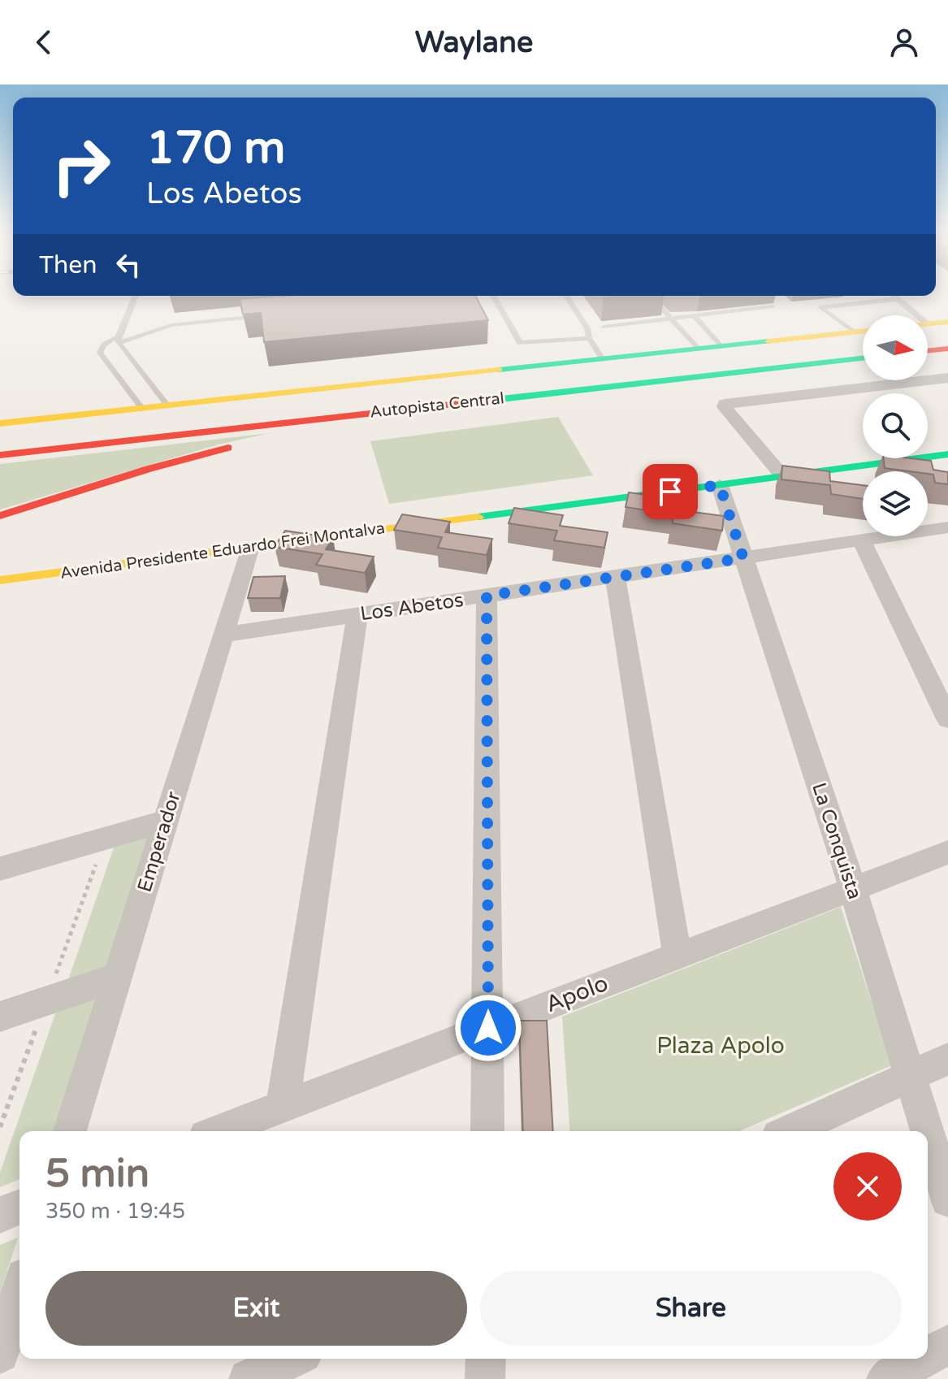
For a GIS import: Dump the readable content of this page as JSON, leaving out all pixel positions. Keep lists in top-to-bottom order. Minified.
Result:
{"streets":{"main road":["Autopista Central","Avenida Presidente Eduardo Frei Montalva"],"street":["Los Abetos","La Conquista","Emperador","Apolo"]},"crossings":[["Avenida Presidente Eduardo Frei Montalva","La Conquista"],["Avenida Presidente Eduardo Frei Montalva","Emperador"],["Los Abetos","La Conquista"],["Los Abetos","Emperador"],["La Conquista","Apolo"]],"parks":["Plaza Apolo"],"north":"right","page":{"header":"Waylane","turn":["170 m","Los Abetos"],"then":"Then","heading":["5 min","350 m · 19:45"],"buttons":["Exit","Share"]}}
